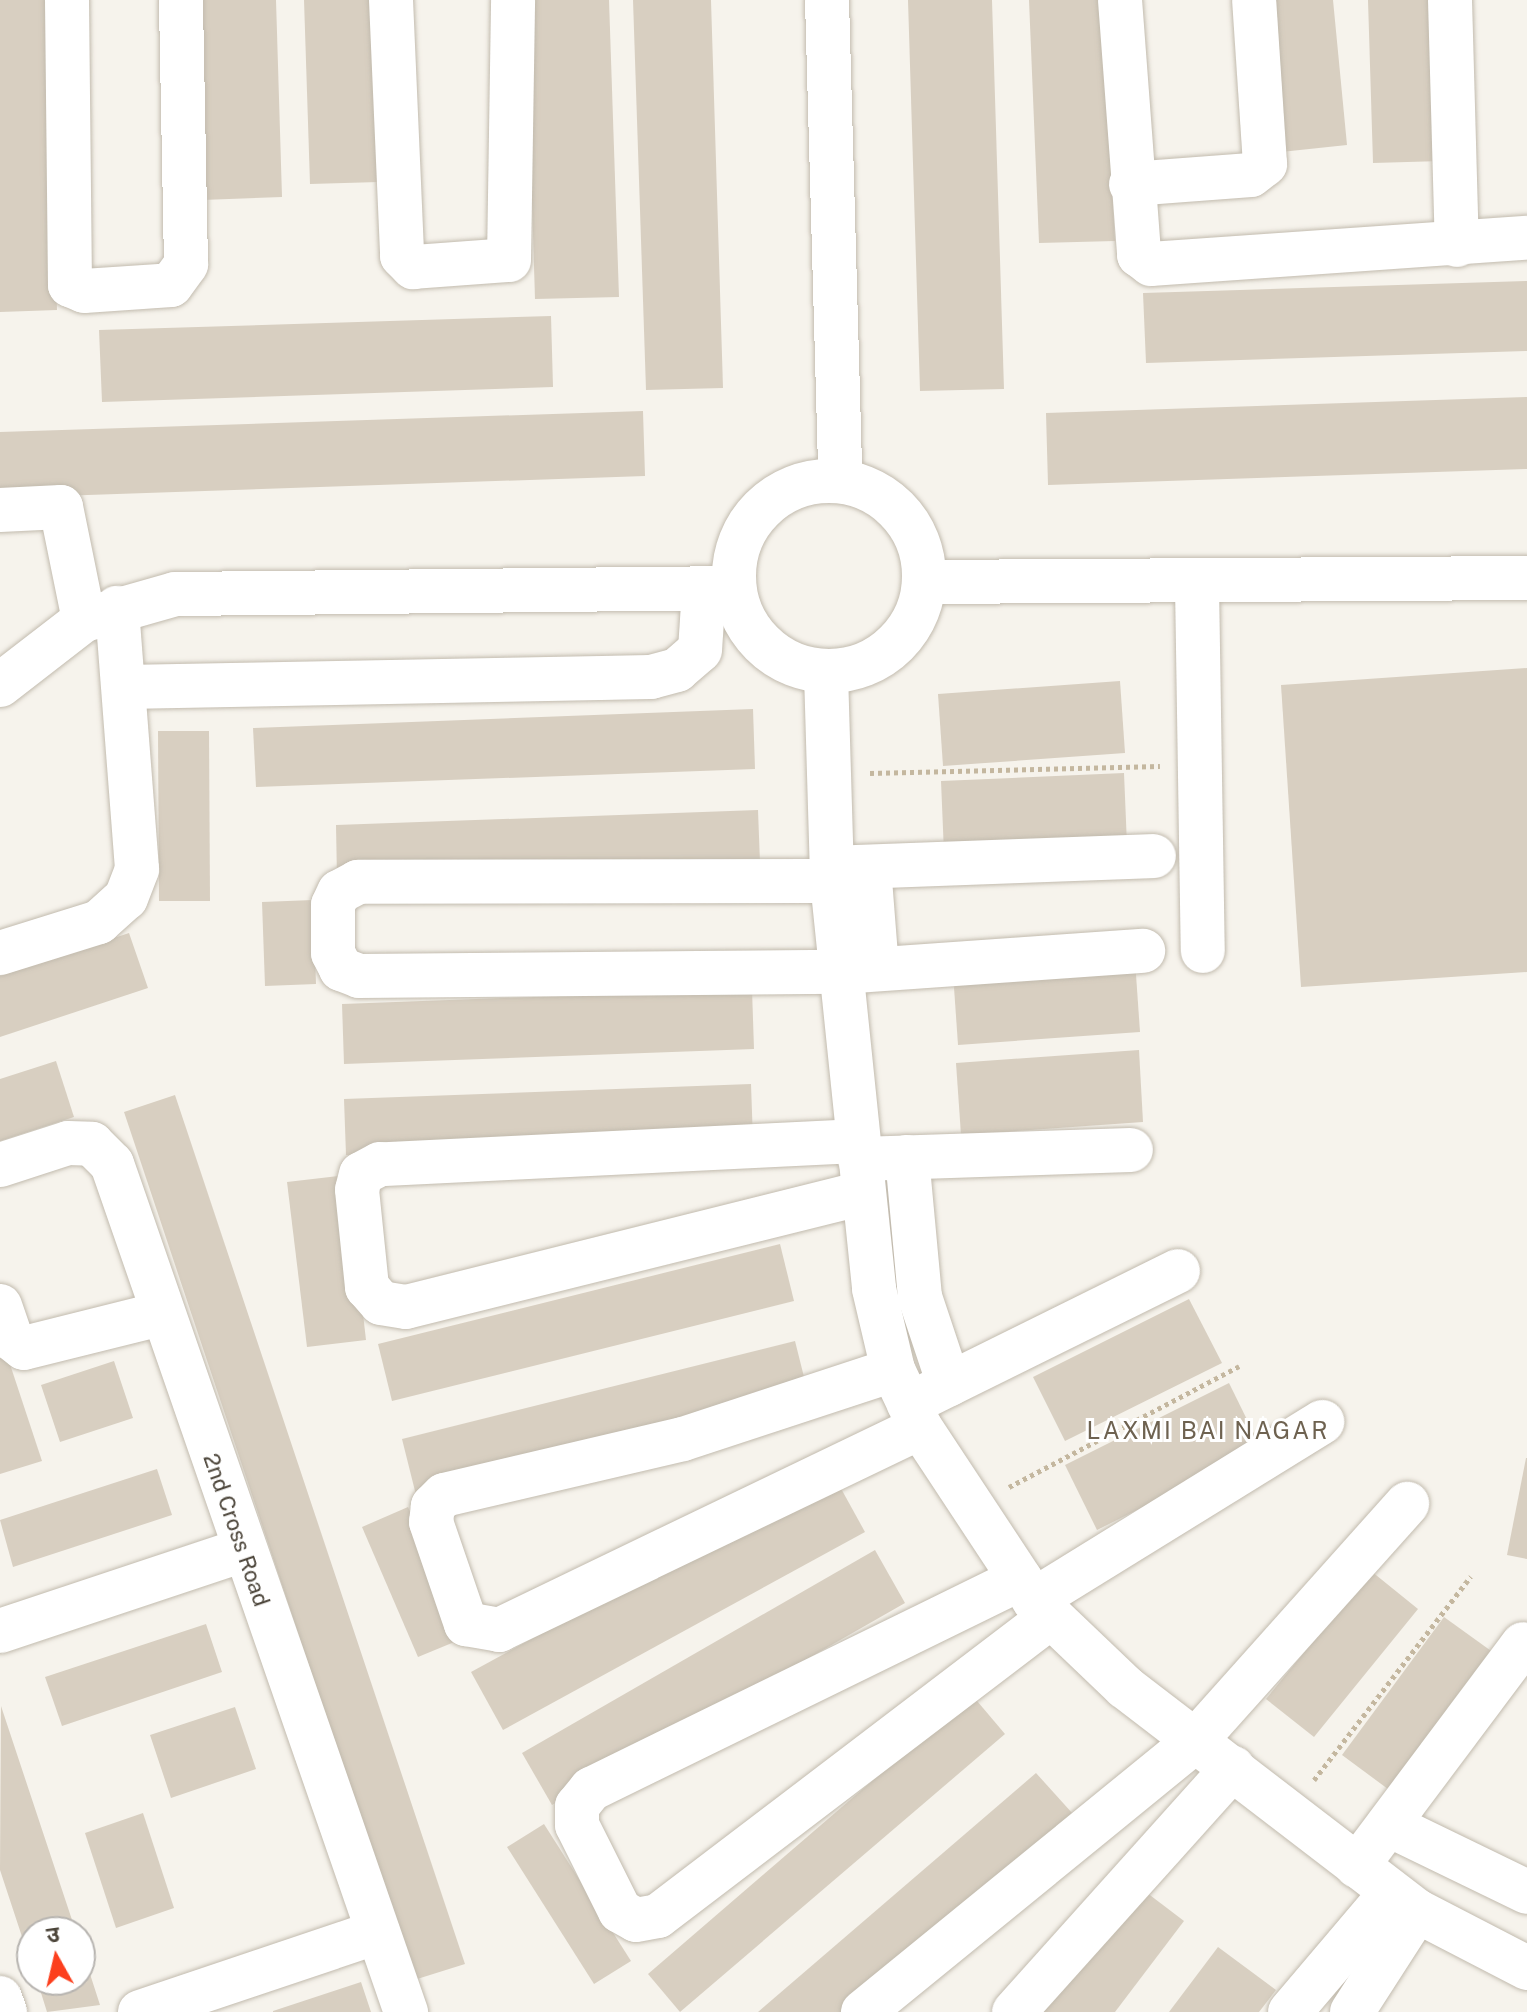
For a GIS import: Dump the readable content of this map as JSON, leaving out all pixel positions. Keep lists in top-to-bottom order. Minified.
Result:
{"streets":{"street":["2nd Cross Road"]},"districts":["LAXMI BAI NAGAR"],"north":"top"}
